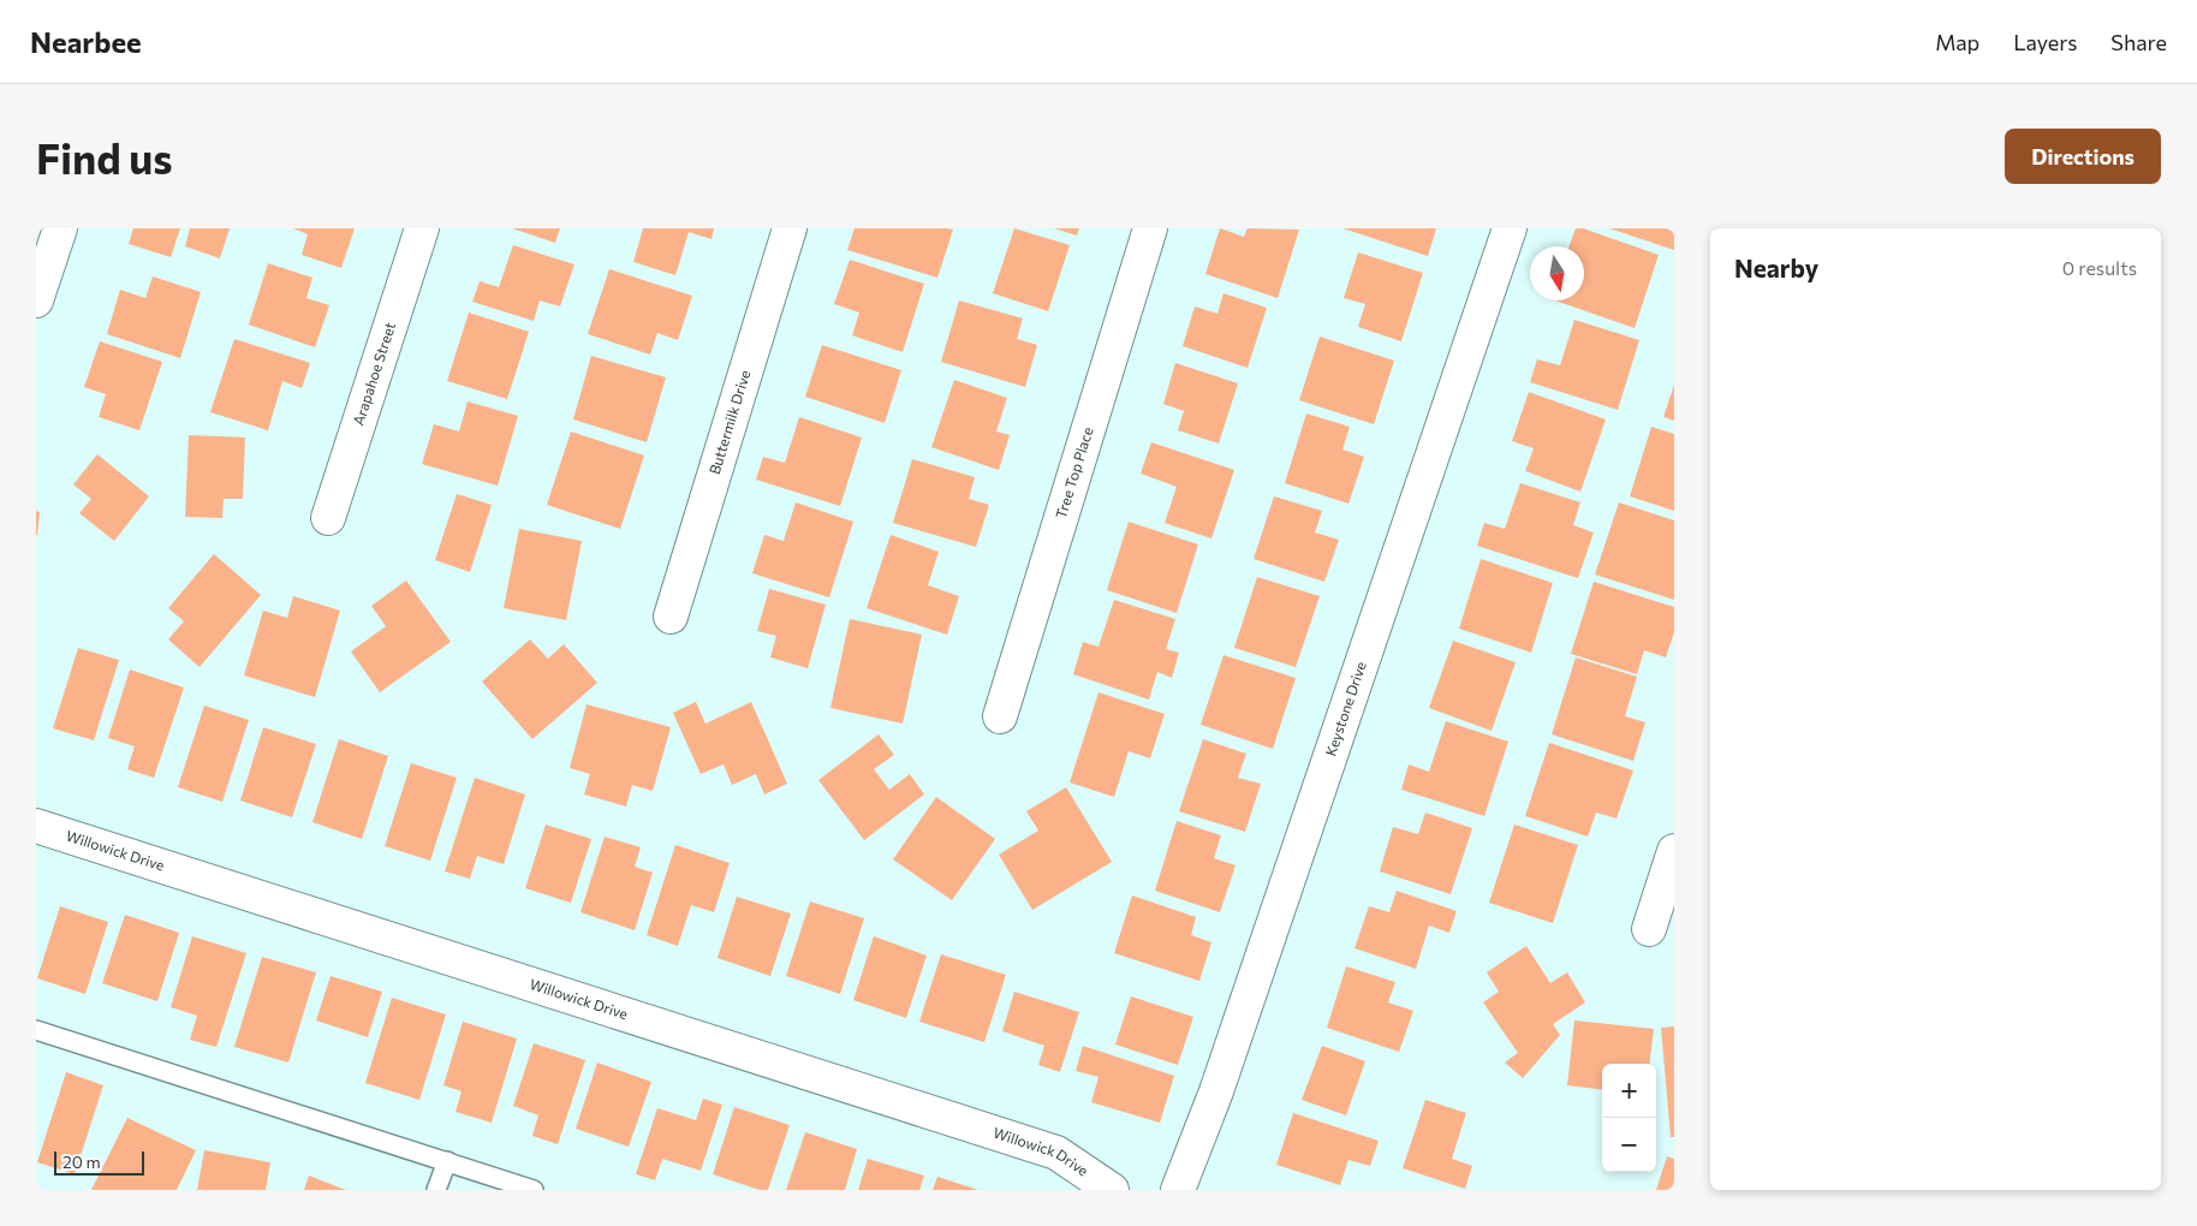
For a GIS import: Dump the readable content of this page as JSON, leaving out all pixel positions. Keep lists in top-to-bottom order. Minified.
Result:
{"streets":{"street":["Arapahoe Street","Buttermilk Drive","Tree Top Place","Keystone Drive","Willowick Drive"]},"scale_bar":"20 m","north":"bottom","page":{"header":"Nearbee","nav":["Map","Layers","Share"],"buttons":"Directions","title":"Find us","heading":["Nearby","0 results"],"map_buttons":["+","−"],"scale":"20 m"}}
